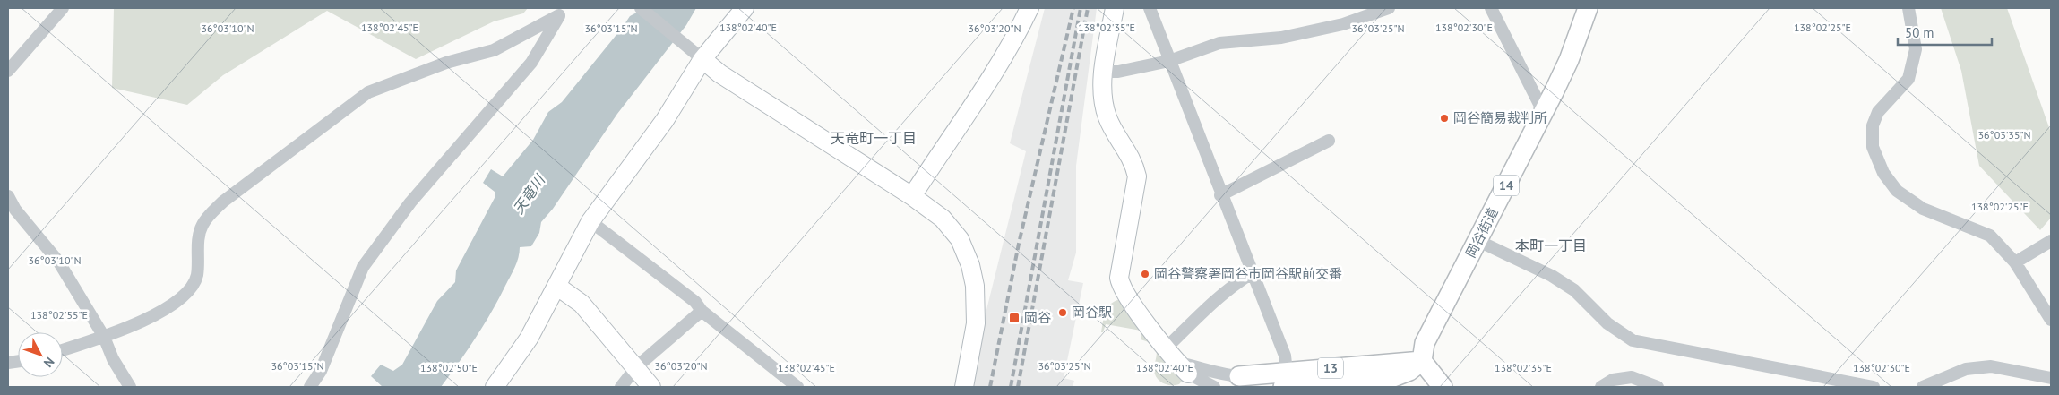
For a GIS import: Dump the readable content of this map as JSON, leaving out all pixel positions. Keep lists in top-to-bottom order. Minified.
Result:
{"streets":{"main road":["14","岡谷街道","13"]},"crossings":[["岡谷街道","13"]],"districts":["天竜町一丁目","本町一丁目"],"water":["天竜川"],"places":{"other":["岡谷簡易裁判所","岡谷警察署岡谷市岡谷駅前交番","岡谷駅"],"transit":["岡谷"]},"scale_bar":"50 m","north":"bottom right","coordinates":["138°02'45\"E","138°02'40\"E","138°02'35\"E","138°02'30\"E","138°02'25\"E","36°03'10\"N","36°03'15\"N","36°03'20\"N","36°03'25\"N","36°03'35\"N","138°02'55\"E","138°02'50\"E"]}
